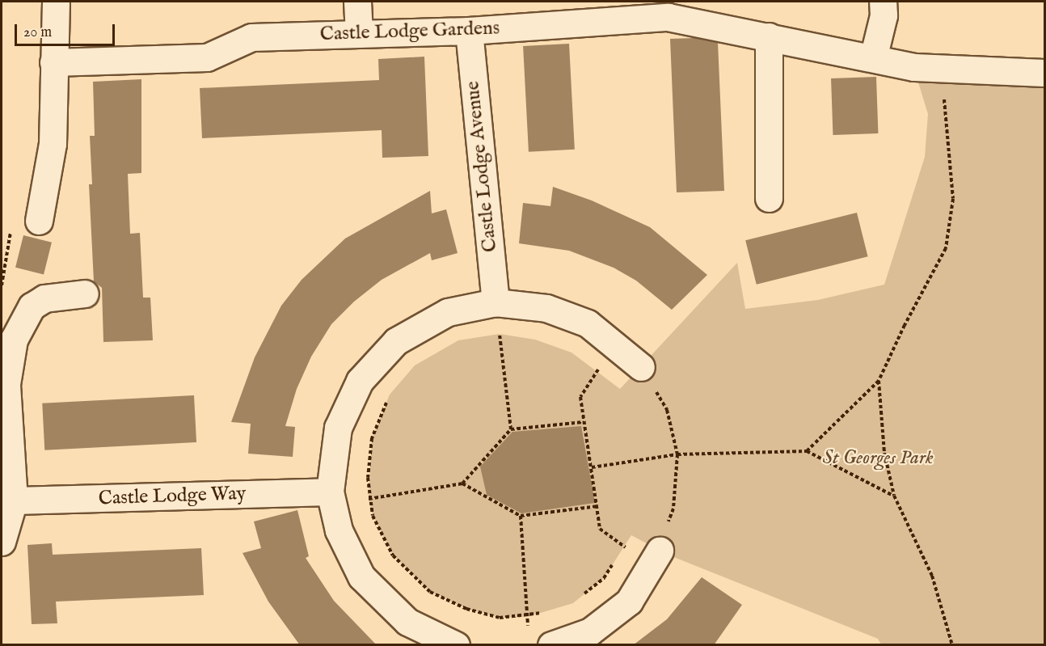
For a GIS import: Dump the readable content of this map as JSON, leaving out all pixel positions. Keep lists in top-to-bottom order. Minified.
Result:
{"streets":{"street":["Castle Lodge Gardens","Castle Lodge Avenue","Castle Lodge Way"]},"crossings":[["Castle Lodge Gardens","Castle Lodge Avenue"]],"parks":["St Georges Park"],"scale_bar":"20 m"}
